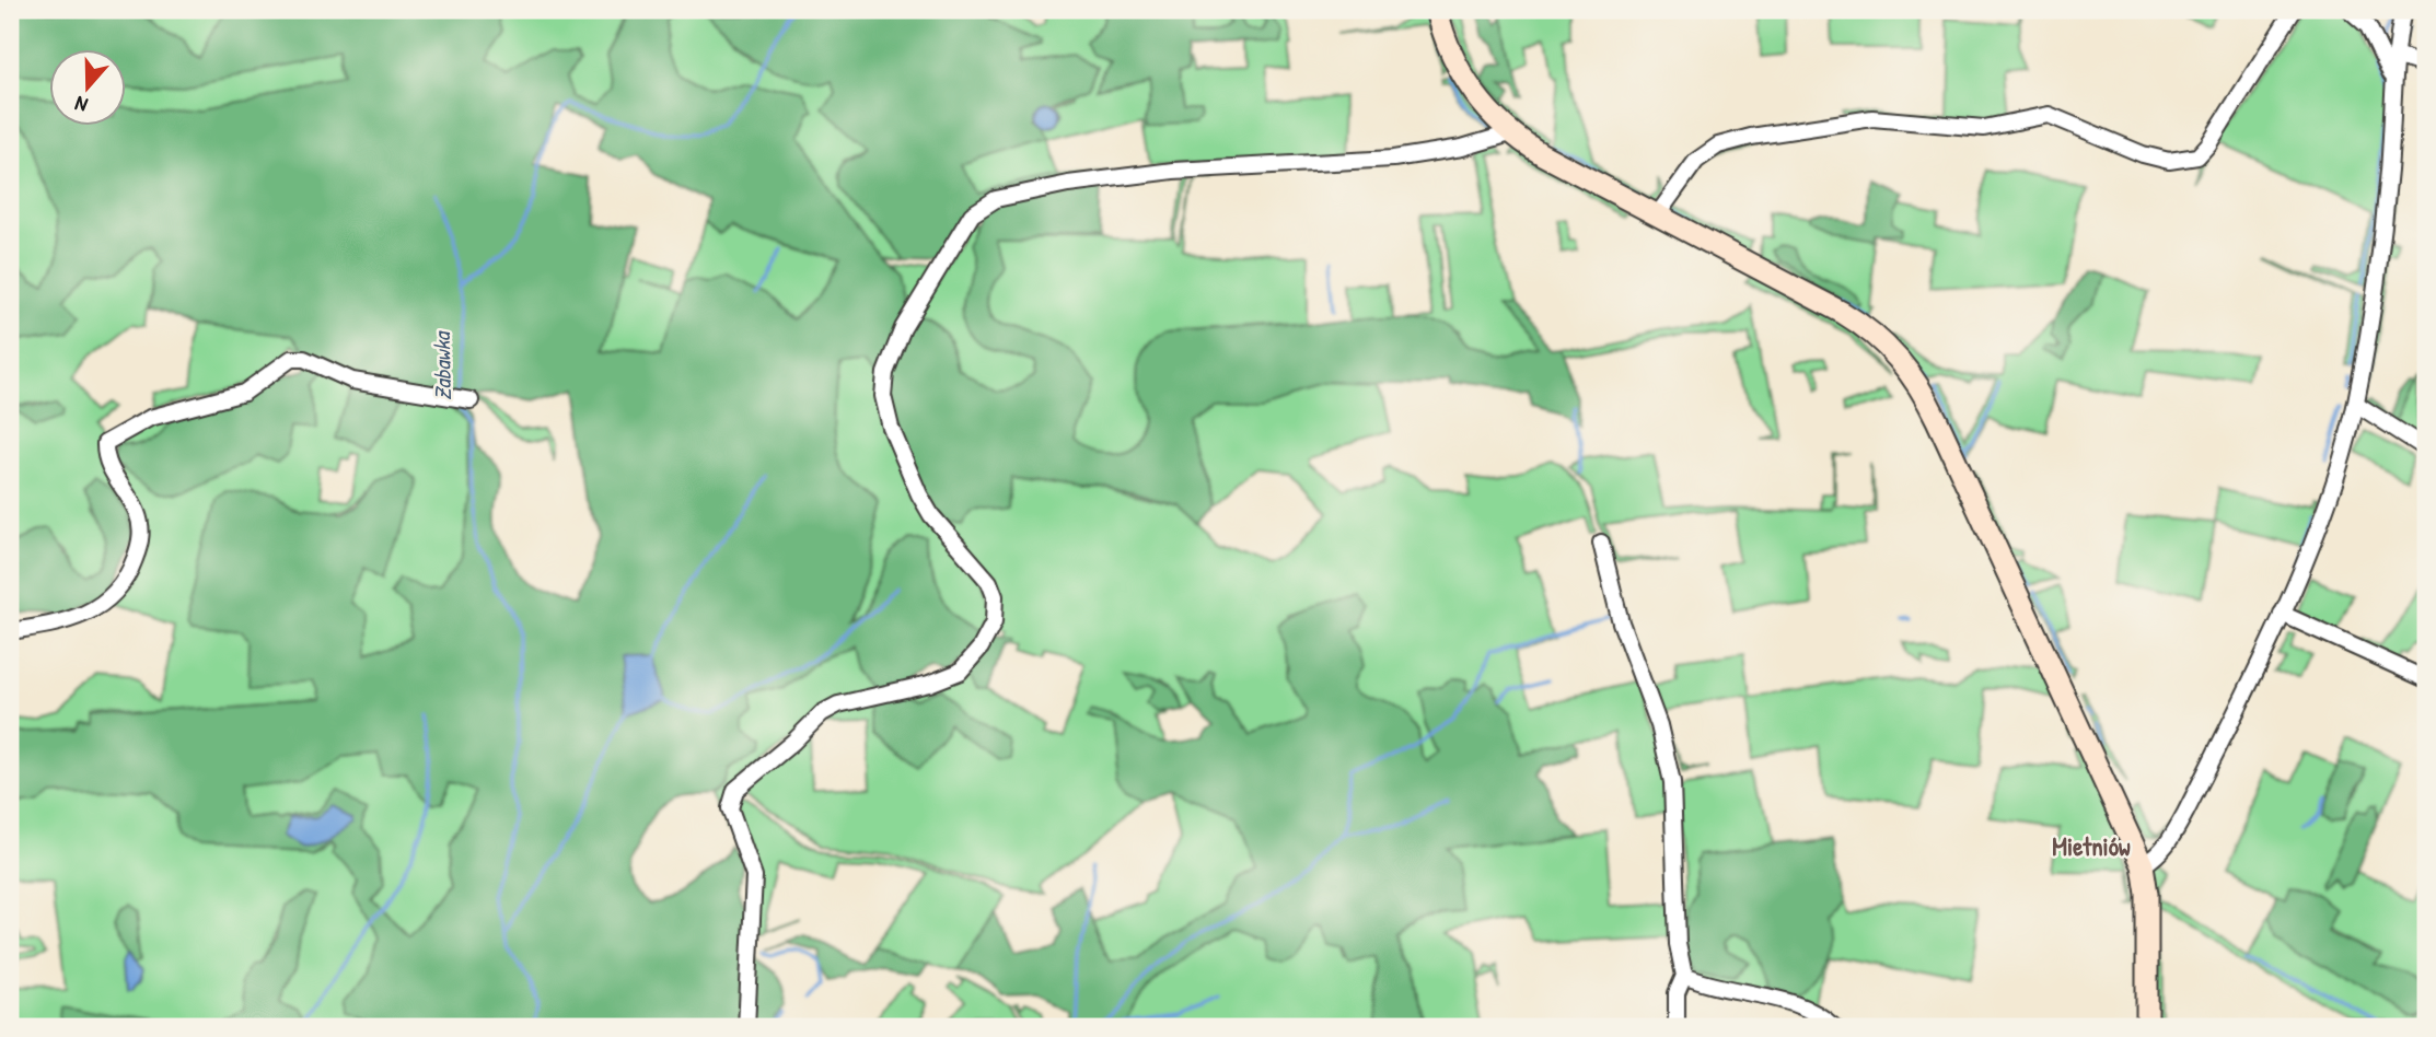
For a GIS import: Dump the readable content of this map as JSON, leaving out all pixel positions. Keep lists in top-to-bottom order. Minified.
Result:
{"districts":["Mietniów"],"water":["Zabawka"],"north":"bottom"}
